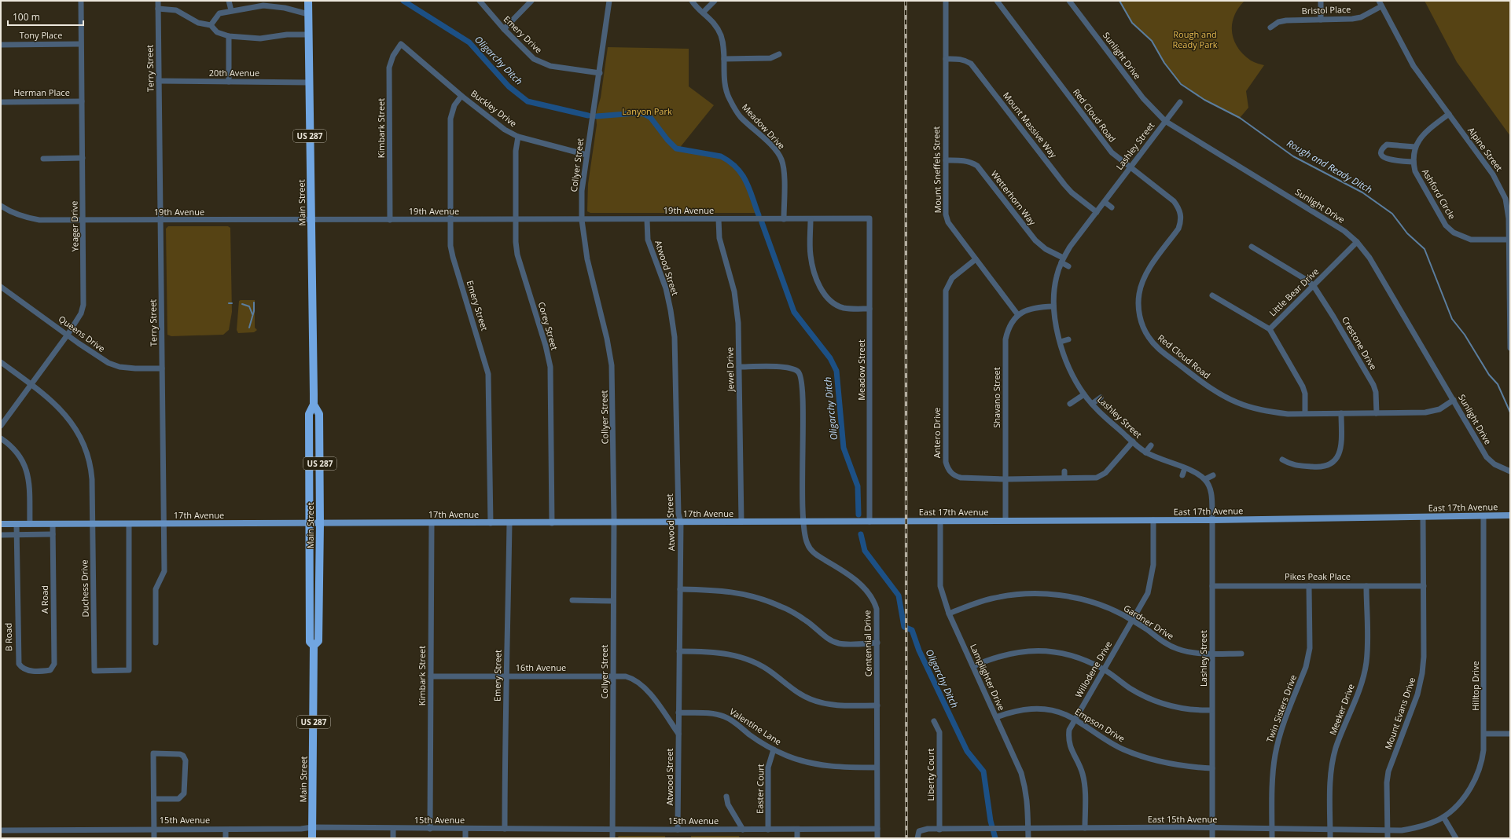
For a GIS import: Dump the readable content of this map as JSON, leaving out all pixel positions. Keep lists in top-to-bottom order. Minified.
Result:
{"streets":{"highway":["US 287","Main Street"],"main road":["East 17th Avenue","17th Avenue"],"street":["Bristol Place","Emery Drive","Tony Place","Sunlight Drive","Terry Street","20th Avenue","Herman Place","Buckley Drive","Red Cloud Road","Mount Massive Way","Meadow Drive","Kimbark Street","Lashley Street","Alpine Street","Collyer Street","Mount Sneffels Street","Ashford Circle","Wetterhorn Way","19th Avenue","Yeager Drive","Atwood Street","Little Bear Drive","Emery Street","Corey Street","Queens Drive","Crestone Drive","Jewel Drive","Meadow Street","Shavano Street","Antero Drive","Pikes Peak Place","Duchess Drive","A Road","Gardner Drive","B Road","Centennial Drive","16th Avenue","Willodene Drive","Lamplighter Drive","Hilltop Drive","Twin Sisters Drive","Meeker Drive","Mount Evans Drive","Empson Drive","Valentine Lane","Liberty Court","Easter Court","East 15th Avenue","15th Avenue"]},"crossings":[["Bristol Place","Alpine Street"],["Emery Drive","Collyer Street"],["Tony Place","Yeager Drive"],["Sunlight Drive","Red Cloud Road"],["Sunlight Drive","Lashley Street"],["Sunlight Drive","Little Bear Drive"],["Terry Street","20th Avenue"],["Terry Street","19th Avenue"],["Terry Street","Queens Drive"],["Terry Street","17th Avenue"],["20th Avenue","Main Street"],["Herman Place","Yeager Drive"],["Buckley Drive","Kimbark Street"],["Buckley Drive","Collyer Street"],["Buckley Drive","Emery Street"],["Buckley Drive","Corey Street"],["Red Cloud Road","Lashley Street"],["Red Cloud Road","Little Bear Drive"],["Red Cloud Road","Crestone Drive"],["Mount Massive Way","Lashley Street"],["Mount Massive Way","Mount Sneffels Street"],["Meadow Drive","19th Avenue"],["Kimbark Street","19th Avenue"],["Kimbark Street","17th Avenue"],["Kimbark Street","16th Avenue"],["Kimbark Street","15th Avenue"],["Lashley Street","Wetterhorn Way"],["Lashley Street","Shavano Street"],["Lashley Street","Antero Drive"],["Lashley Street","East 17th Avenue"],["Lashley Street","Pikes Peak Place"],["Lashley Street","Gardner Drive"],["Lashley Street","Empson Drive"],["Lashley Street","East 15th Avenue"],["Alpine Street","Ashford Circle"],["Collyer Street","19th Avenue"],["Collyer Street","17th Avenue"],["Collyer Street","16th Avenue"],["Collyer Street","15th Avenue"],["Mount Sneffels Street","Wetterhorn Way"],["Mount Sneffels Street","Shavano Street"],["Mount Sneffels Street","Antero Drive"],["Main Street","19th Avenue"],["Main Street","17th Avenue"],["Main Street","15th Avenue"],["19th Avenue","Yeager Drive"],["19th Avenue","Atwood Street"],["19th Avenue","Emery Street"],["19th Avenue","Corey Street"],["19th Avenue","Jewel Drive"],["19th Avenue","Meadow Street"],["Yeager Drive","Queens Drive"],["Yeager Drive","Duchess Drive"],["Atwood Street","17th Avenue"],["Atwood Street","16th Avenue"],["Atwood Street","Valentine Lane"],["Atwood Street","15th Avenue"],["Little Bear Drive","Crestone Drive"],["Emery Street","17th Avenue"],["Emery Street","16th Avenue"],["Emery Street","15th Avenue"],["Corey Street","17th Avenue"],["Jewel Drive","17th Avenue"],["Jewel Drive","Centennial Drive"],["Meadow Street","17th Avenue"],["Shavano Street","Antero Drive"],["Shavano Street","East 17th Avenue"],["East 17th Avenue","17th Avenue"],["East 17th Avenue","Willodene Drive"],["East 17th Avenue","Lamplighter Drive"],["East 17th Avenue","Hilltop Drive"],["East 17th Avenue","Mount Evans Drive"],["17th Avenue","Duchess Drive"],["17th Avenue","A Road"],["17th Avenue","B Road"],["17th Avenue","Centennial Drive"],["Pikes Peak Place","Twin Sisters Drive"],["Pikes Peak Place","Meeker Drive"],["Pikes Peak Place","Mount Evans Drive"],["A Road","B Road"],["Gardner Drive","Willodene Drive"],["Gardner Drive","Lamplighter Drive"],["Centennial Drive","Valentine Lane"],["Centennial Drive","15th Avenue"],["Willodene Drive","Empson Drive"],["Willodene Drive","East 15th Avenue"],["Lamplighter Drive","Empson Drive"],["Lamplighter Drive","East 15th Avenue"],["Hilltop Drive","East 15th Avenue"],["Twin Sisters Drive","East 15th Avenue"],["Meeker Drive","East 15th Avenue"],["Mount Evans Drive","East 15th Avenue"],["Valentine Lane","Easter Court"],["Liberty Court","East 15th Avenue"],["Easter Court","15th Avenue"]],"water":["Oligarchy Ditch","Rough and Ready Ditch"],"parks":["Rough and Ready Park","Lanyon Park"],"scale_bar":"100 m"}
